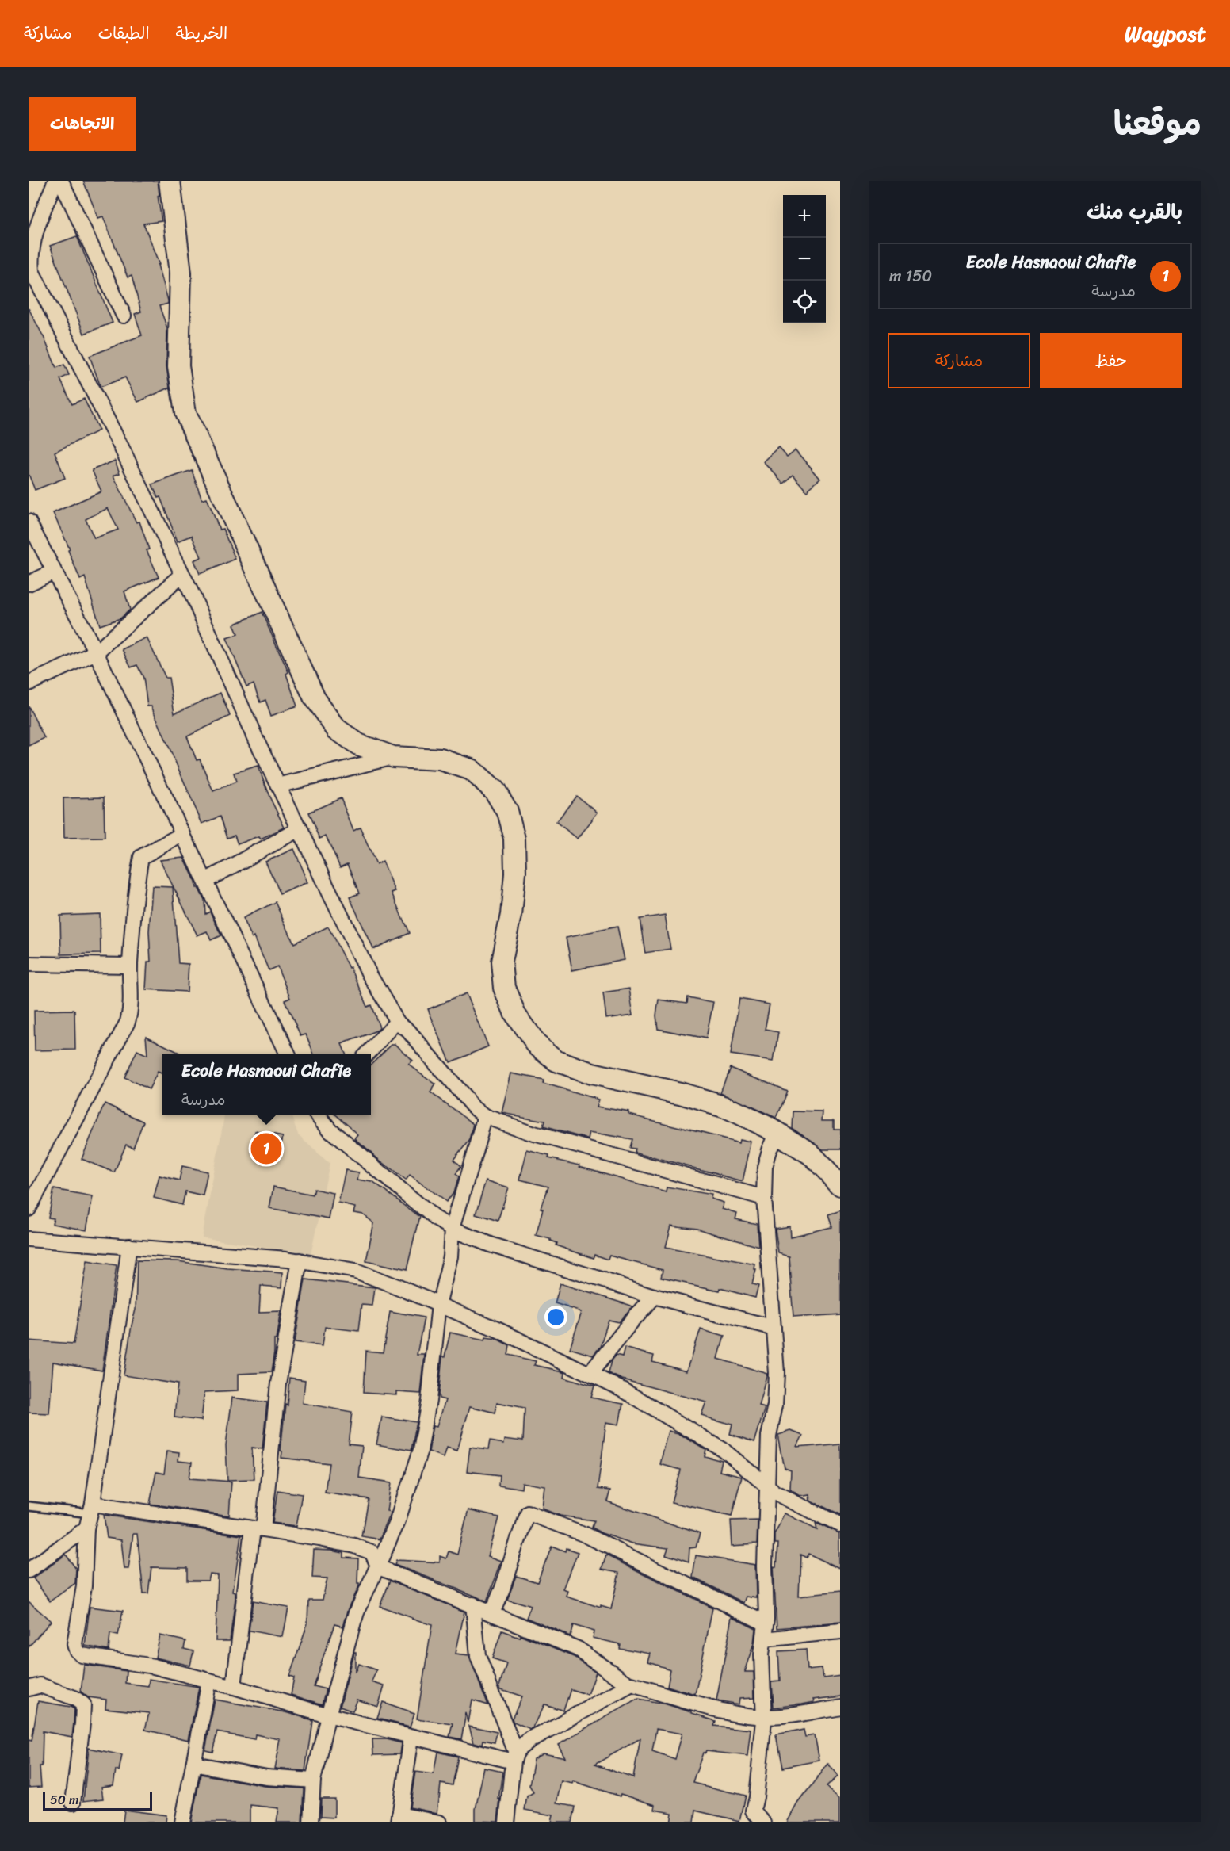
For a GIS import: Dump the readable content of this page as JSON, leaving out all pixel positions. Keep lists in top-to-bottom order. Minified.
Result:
{"scale_bar":"50 m","page":{"header":"Waypost","nav":["الخريطة","الطبقات","مشاركة"],"title":"موقعنا","buttons":["الاتجاهات",["حفظ","مشاركة"]],"heading":"بالقرب منك","map_buttons":["+","−"],"list":[{"mark":"1","name":"Ecole Hasnaoui Chafie","note":"مدرسة","value":"150 m"}],"popup":["Ecole Hasnaoui Chafie","مدرسة"],"pins":"1","scale":"50 m"}}
